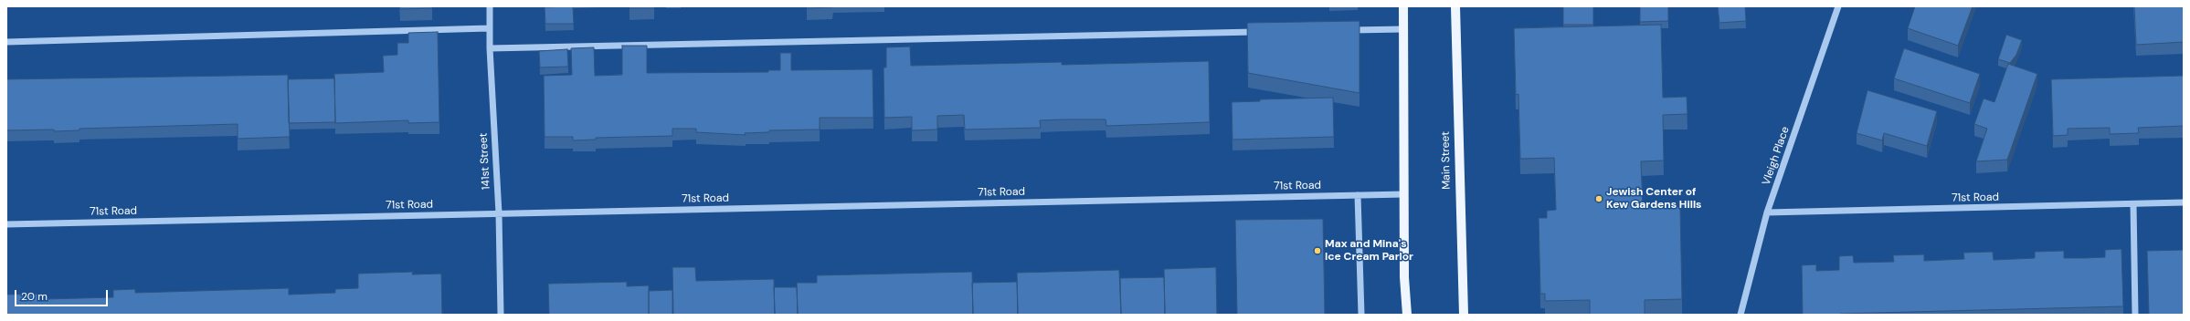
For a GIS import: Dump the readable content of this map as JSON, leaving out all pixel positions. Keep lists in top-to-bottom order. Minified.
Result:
{"streets":{"main road":["Main Street"],"street":["Vleigh Place","141st Street","71st Road"]},"crossings":[["Vleigh Place","71st Road"],["141st Street","71st Road"]],"places":["Jewish Center of Kew Gardens Hills","Max and Mina's Ice Cream Parlor"],"scale_bar":"20 m"}
